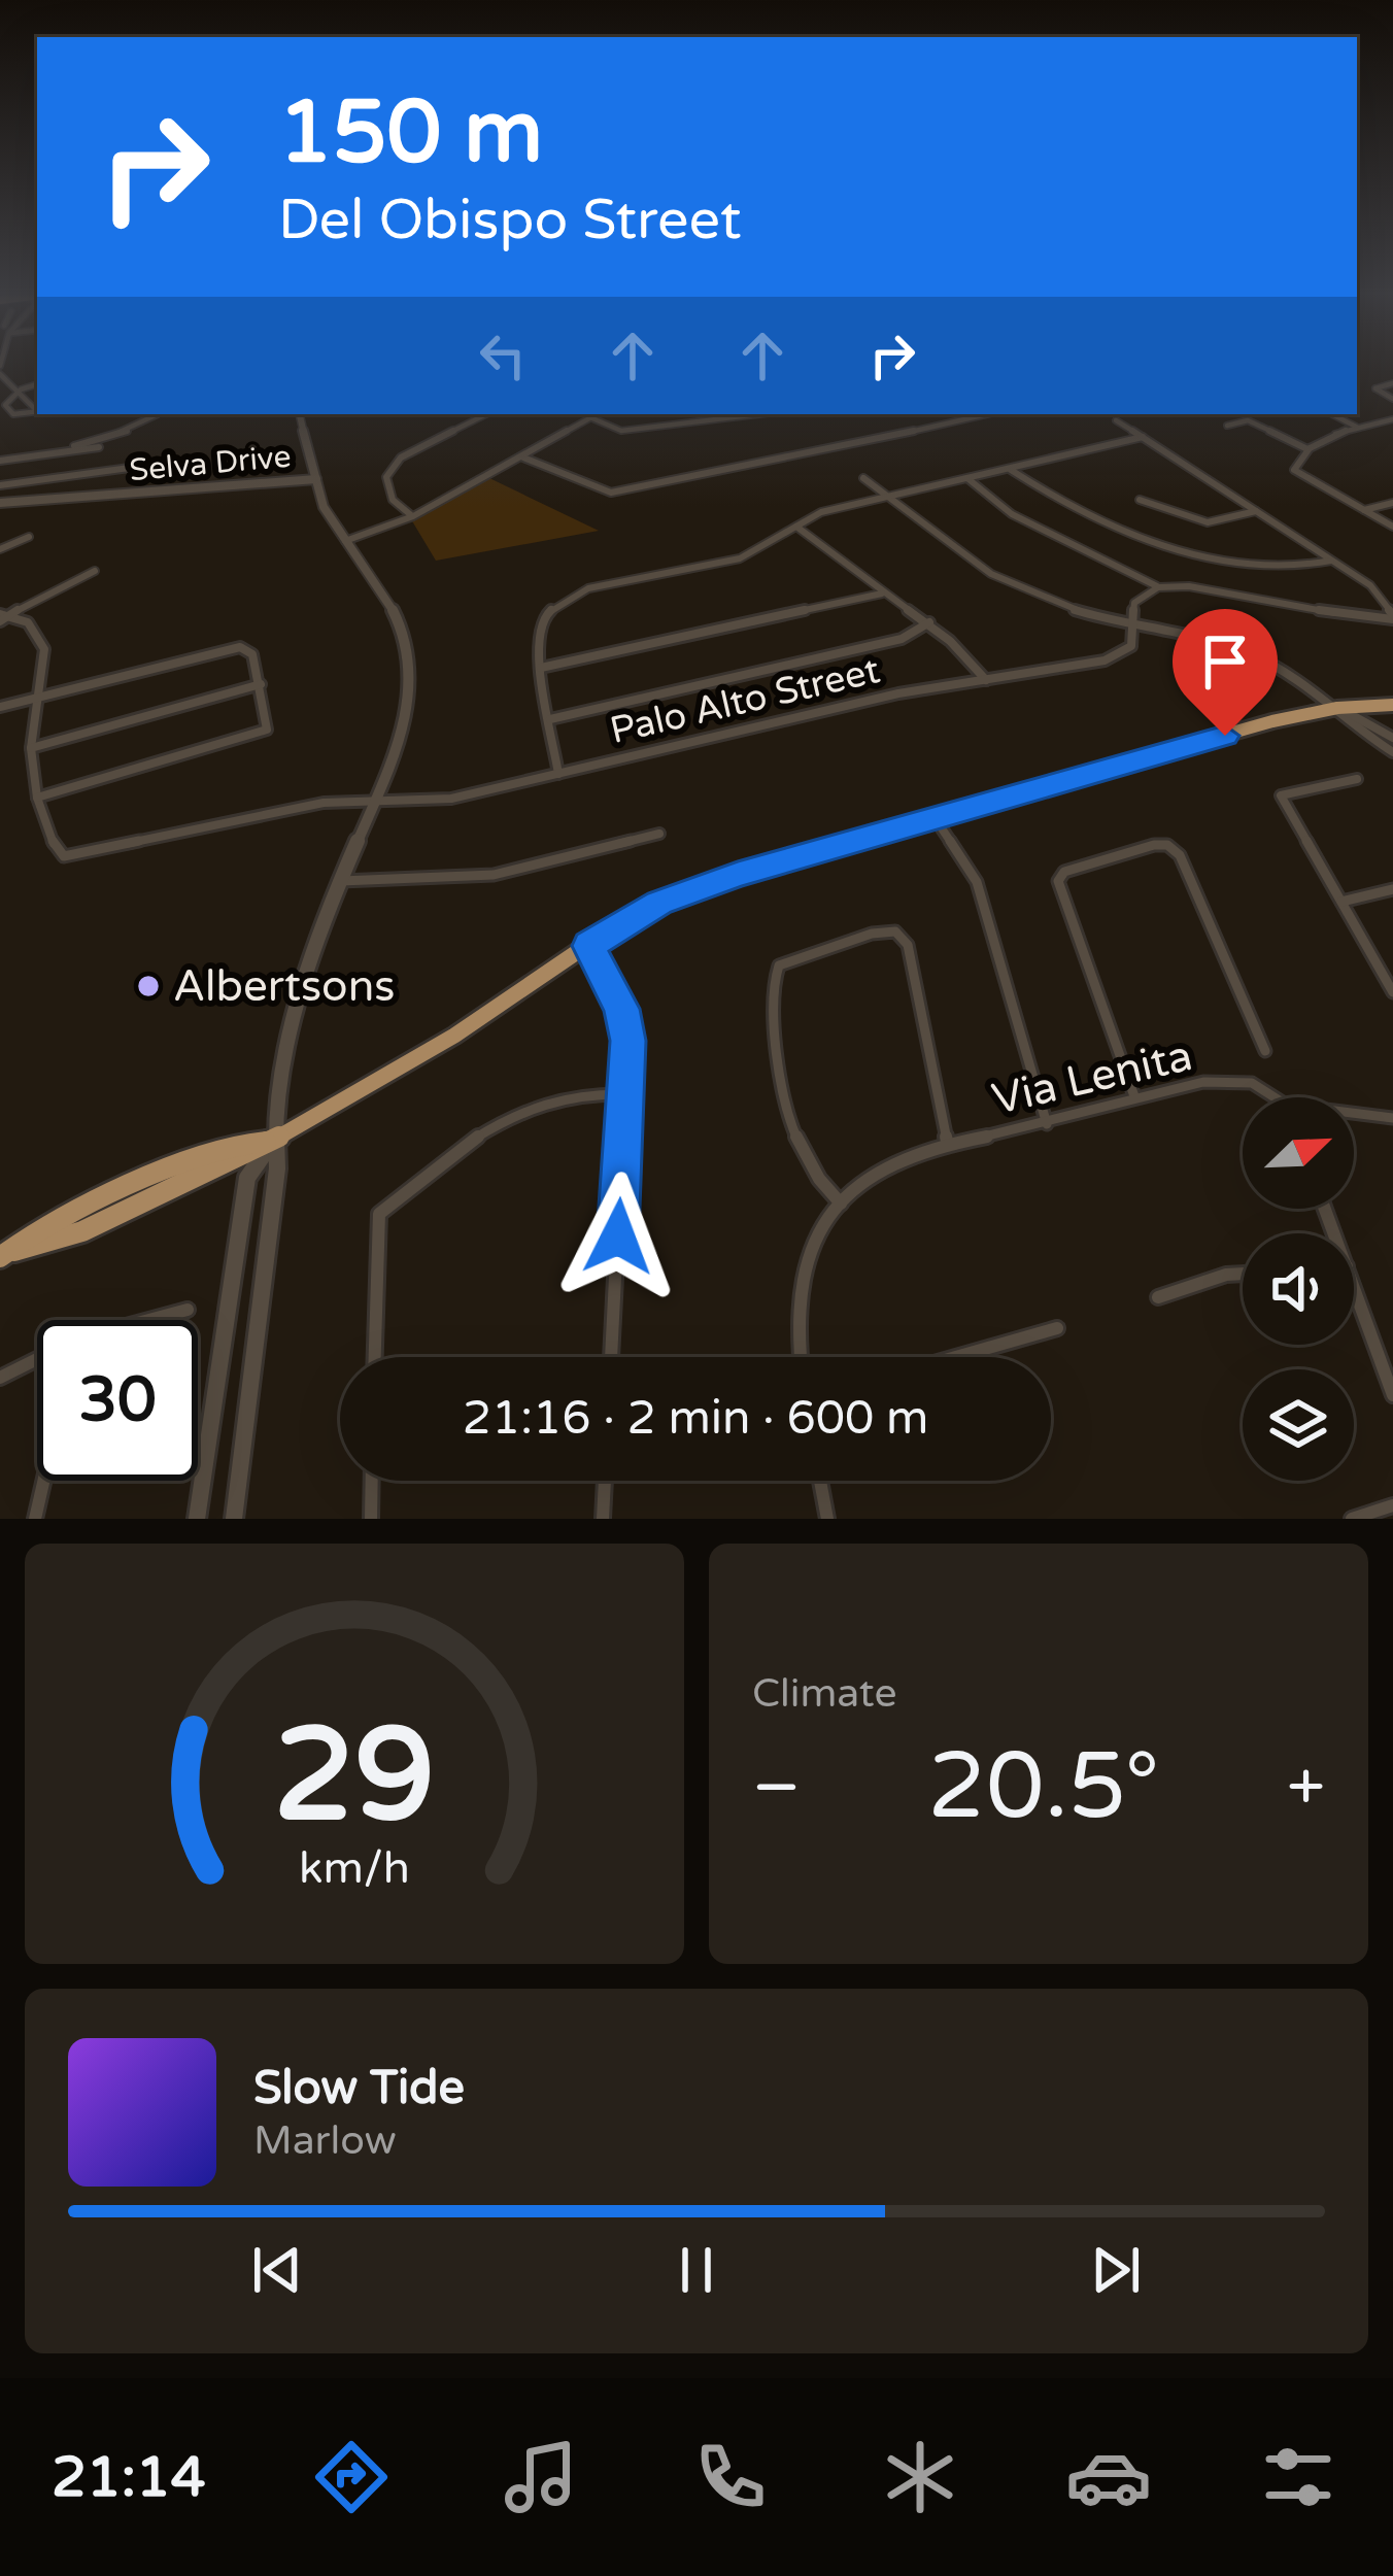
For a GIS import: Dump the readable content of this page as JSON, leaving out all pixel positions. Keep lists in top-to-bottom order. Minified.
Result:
{"streets":{"main road":["Selva Drive"],"street":["Palo Alto Street","Via Lenita"]},"places":["Albertsons"],"north":"top right","page":{"turn":["150 m","Del Obispo Street"],"limit":"30","trip":"21:16 · 2 min · 600 m","tile":"Climate","heat":["−","20.5°","+"],"song":["Slow Tide","Marlow"],"tabs":"21:14","gauge":["29","km/h"]}}
